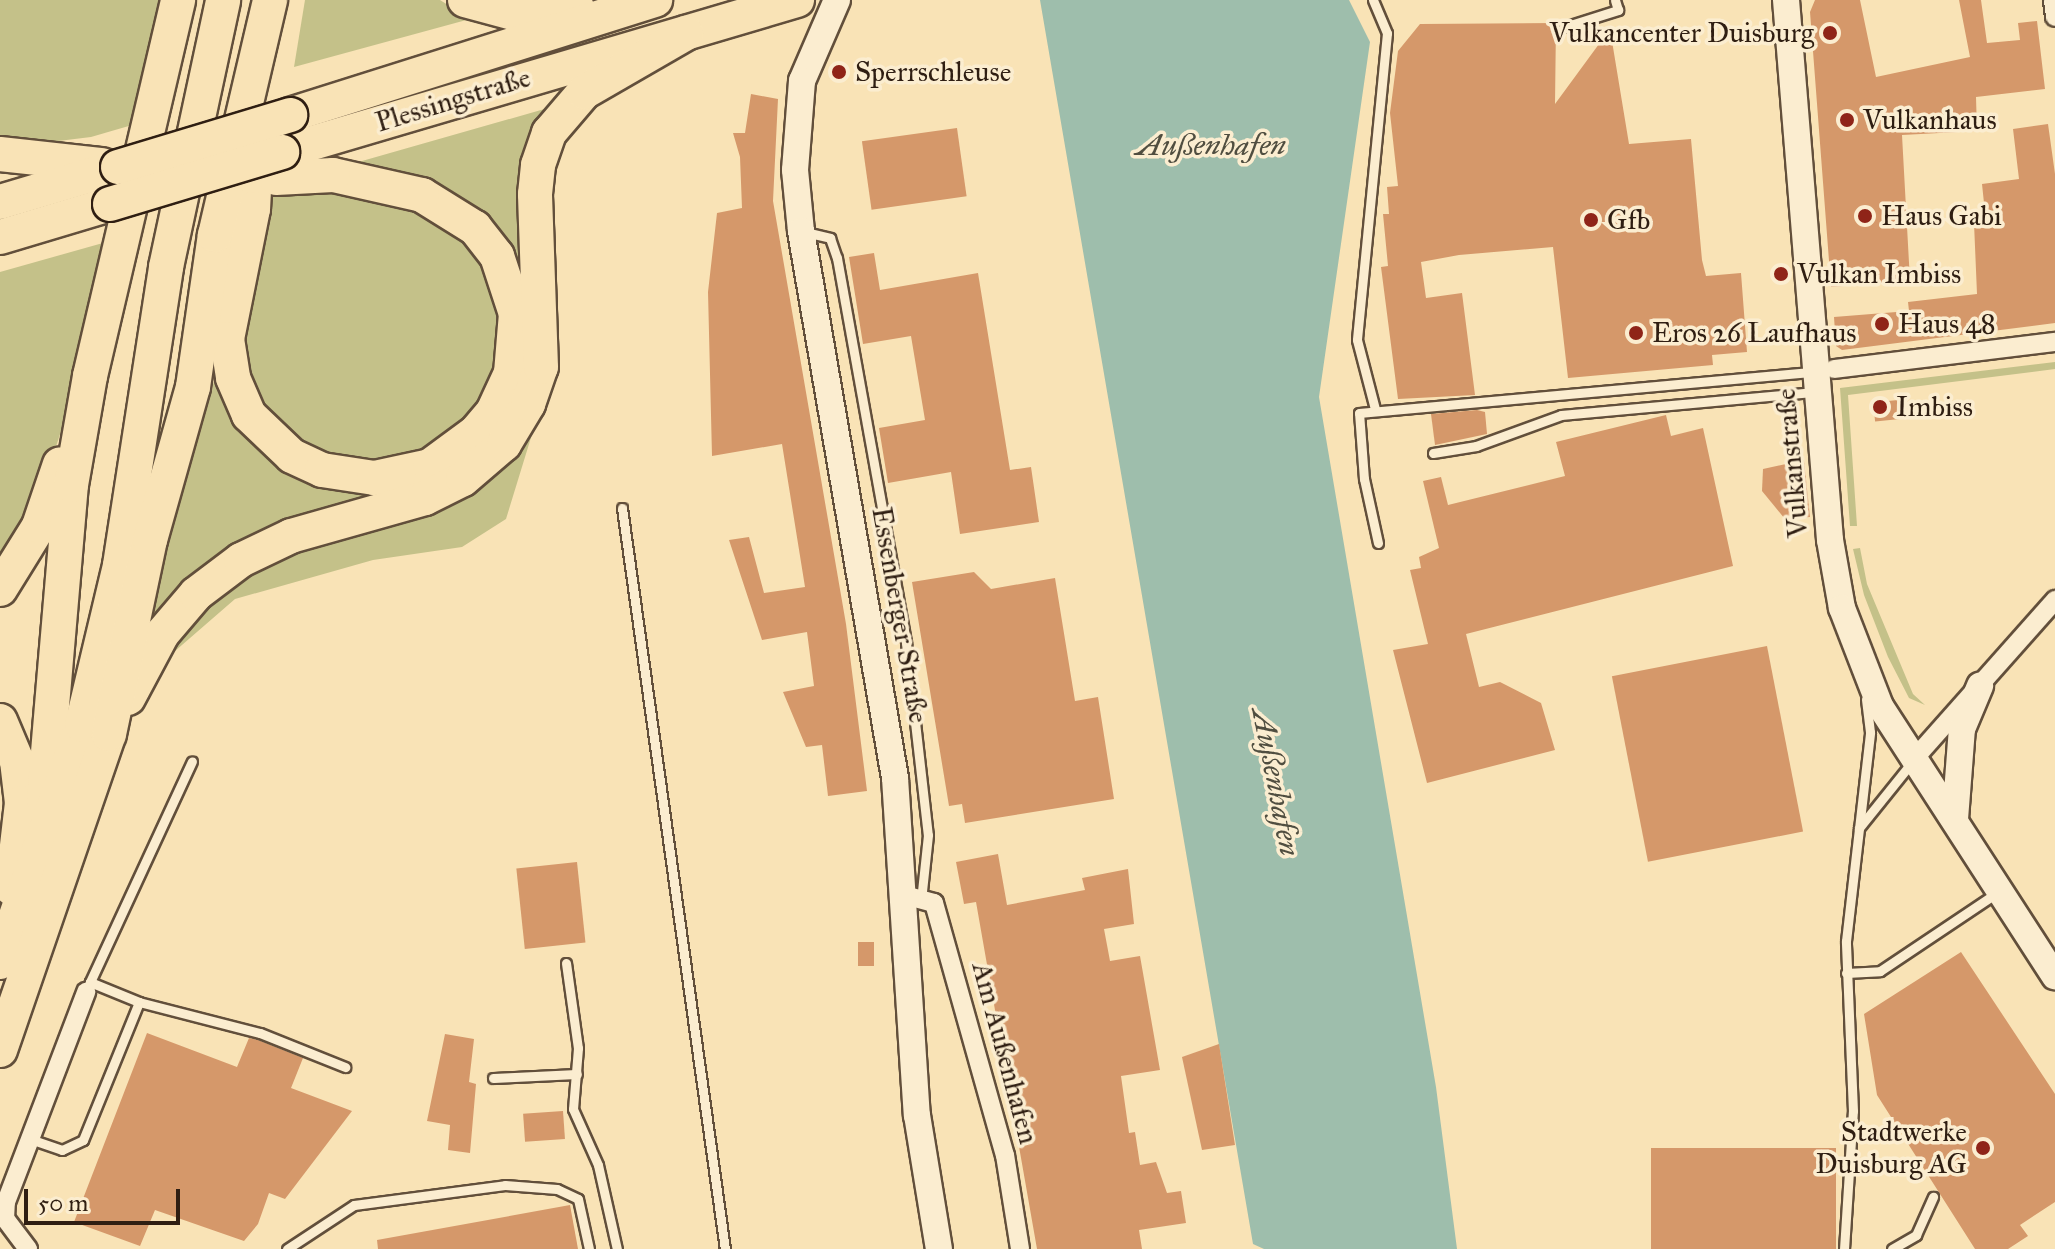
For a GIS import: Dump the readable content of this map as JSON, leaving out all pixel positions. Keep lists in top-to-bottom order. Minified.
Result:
{"streets":{"highway":["Plessingstraße"],"street":["Vulkanstraße","Essenberger Straße","Am Außenhafen"]},"crossings":[["Essenberger Straße","Am Außenhafen"]],"water":["Außenhafen"],"places":["Vulkancenter Duisburg","Sperrschleuse","Vulkanhaus","Haus Gabi","Gfb","Vulkan Imbiss","Haus 48","Eros 26 Laufhaus","Imbiss","Stadtwerke Duisburg AG"],"scale_bar":"50 m"}
